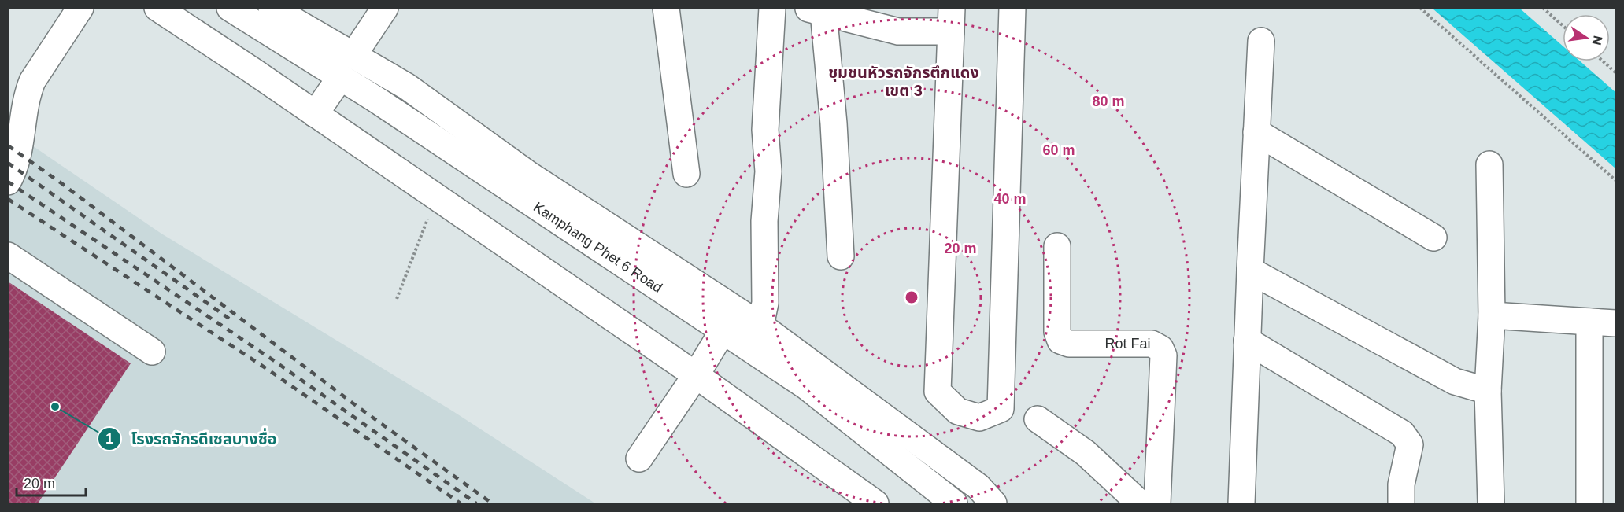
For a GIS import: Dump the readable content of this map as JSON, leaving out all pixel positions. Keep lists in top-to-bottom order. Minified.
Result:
{"streets":{"street":["Kamphang Phet 6 Road","Rot Fai"]},"districts":["ชุมชนหัวรถจักรตึกแดง เขต 3"],"places":["โรงรถจักรดีเซลบางซื่อ"],"scale_bar":"20 m","north":"right","rings":["80 m","60 m","40 m","20 m"]}
